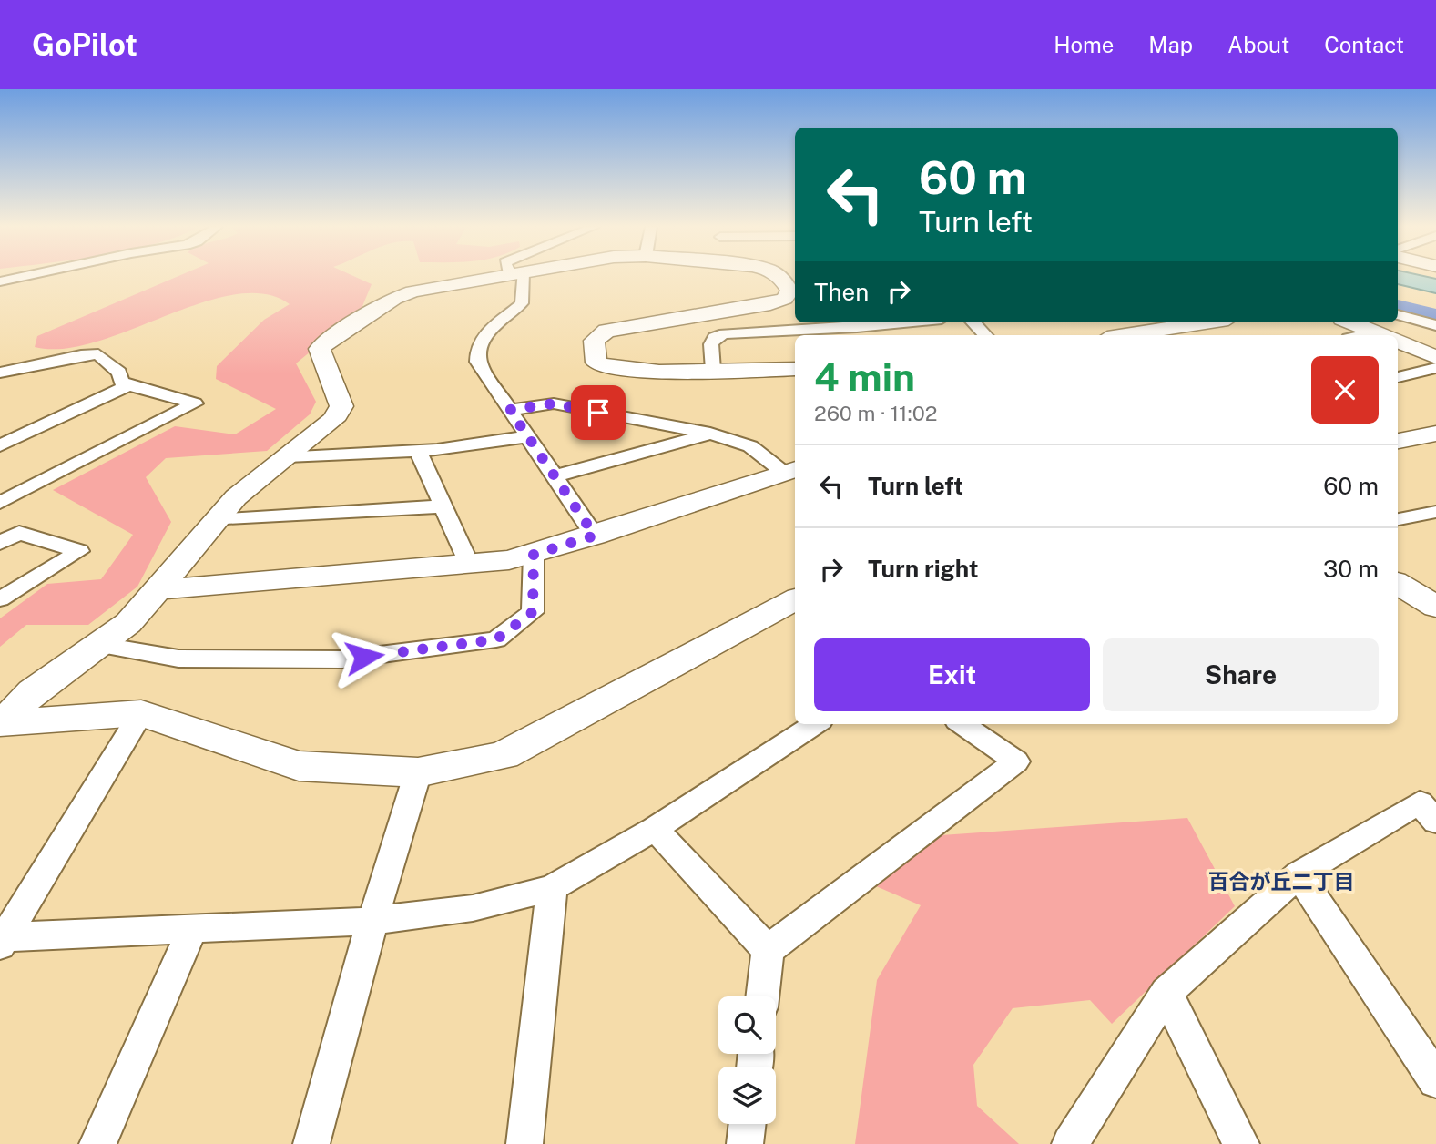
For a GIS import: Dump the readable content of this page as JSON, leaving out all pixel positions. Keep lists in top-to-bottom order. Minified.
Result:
{"districts":["百合が丘二丁目"],"page":{"header":"GoPilot","nav":["Home","Map","About","Contact"],"turn":["60 m","Turn left"],"then":"Then","heading":["4 min","260 m · 11:02"],"list":[{"name":"Turn left","value":"60 m"},{"name":"Turn right","value":"30 m"}],"buttons":["Exit","Share"]}}
